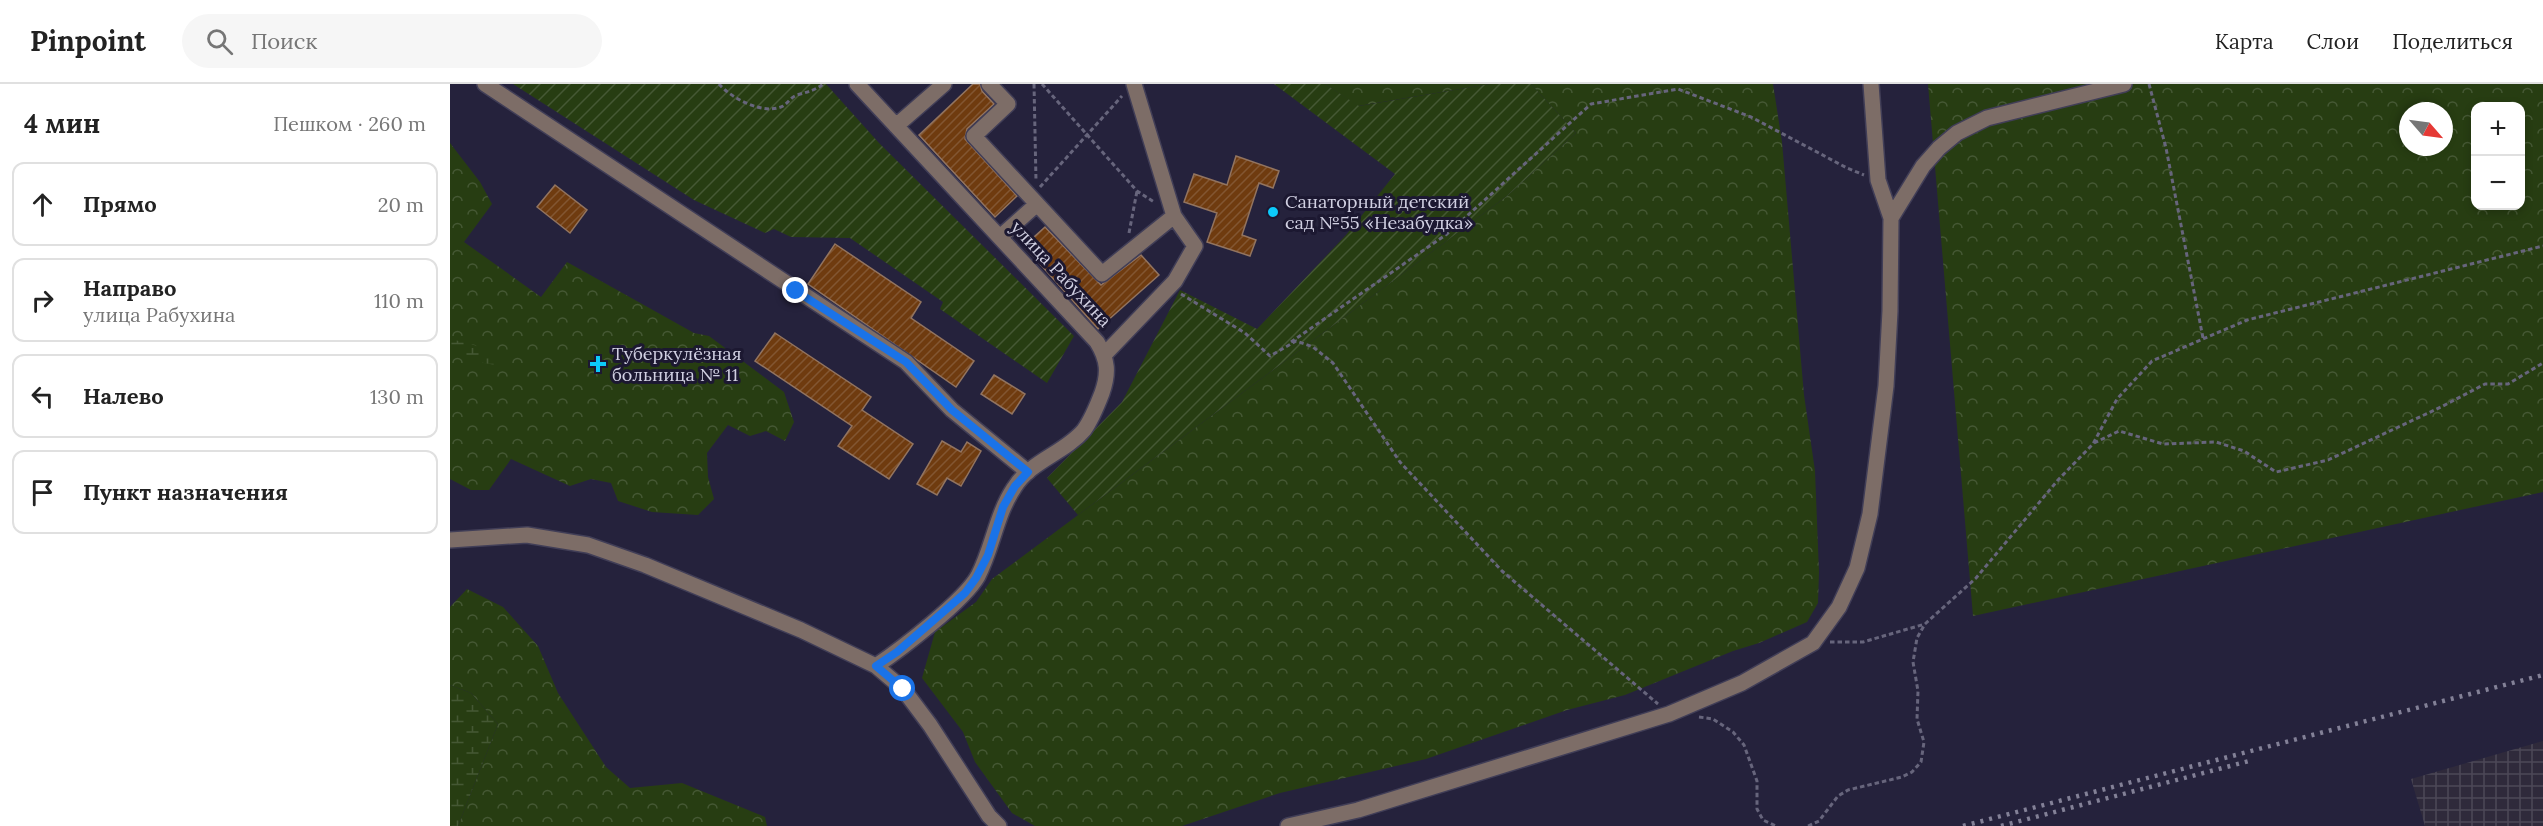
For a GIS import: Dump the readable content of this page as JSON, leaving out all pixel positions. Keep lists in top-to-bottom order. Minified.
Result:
{"streets":{"street":["улица Рабухина"]},"places":{"other":["Санаторный детский сад №55 «Незабудка»"],"health":["Туберкулёзная больница № 11"]},"north":"bottom right","page":{"header":"Pinpoint","search":"Поиск","nav":["Карта","Слои","Поделиться"],"heading":["4 мин","Пешком · 260 m"],"map_buttons":["+","−"],"list":[["Прямо","20 m"],["Направо","улица Рабухина","110 m"],["Налево","130 m"],"Пункт назначения"]}}
